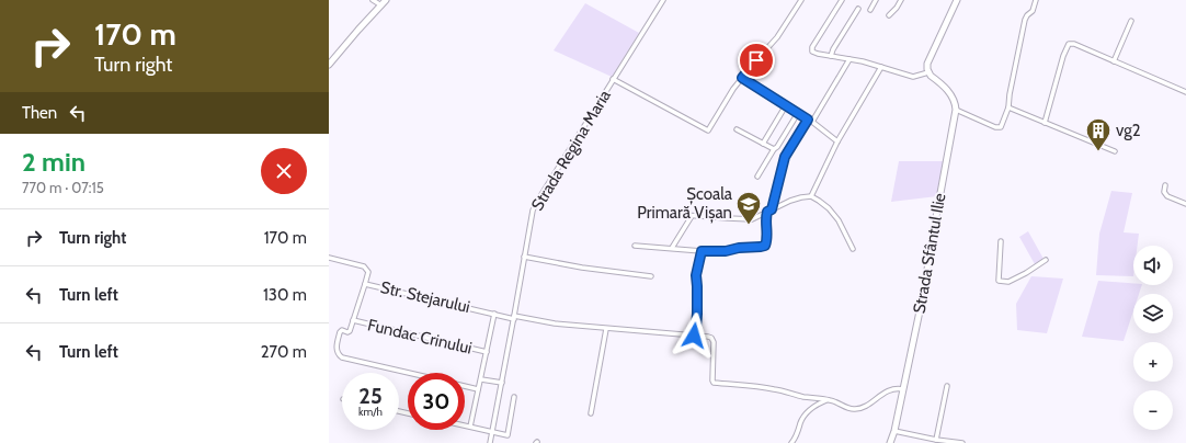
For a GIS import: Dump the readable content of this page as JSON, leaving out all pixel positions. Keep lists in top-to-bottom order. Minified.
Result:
{"streets":{"street":["Strada Regina Maria","Strada Sfântul Ilie","Str. Stejarului","Fundac Crinului"]},"crossings":[["Strada Regina Maria","Str. Stejarului"]],"places":{"building":["vg2"],"school or university":["Școala Primară Vișan"]},"page":{"turn":["170 m","Turn right"],"then":"Then","heading":["2 min","770 m · 07:15"],"list":[{"name":"Turn right","value":"170 m"},{"name":"Turn left","value":"130 m"},{"name":"Turn left","value":"270 m"}],"map_buttons":["+","−"],"speed":"25 km/h","limit":"30"}}
